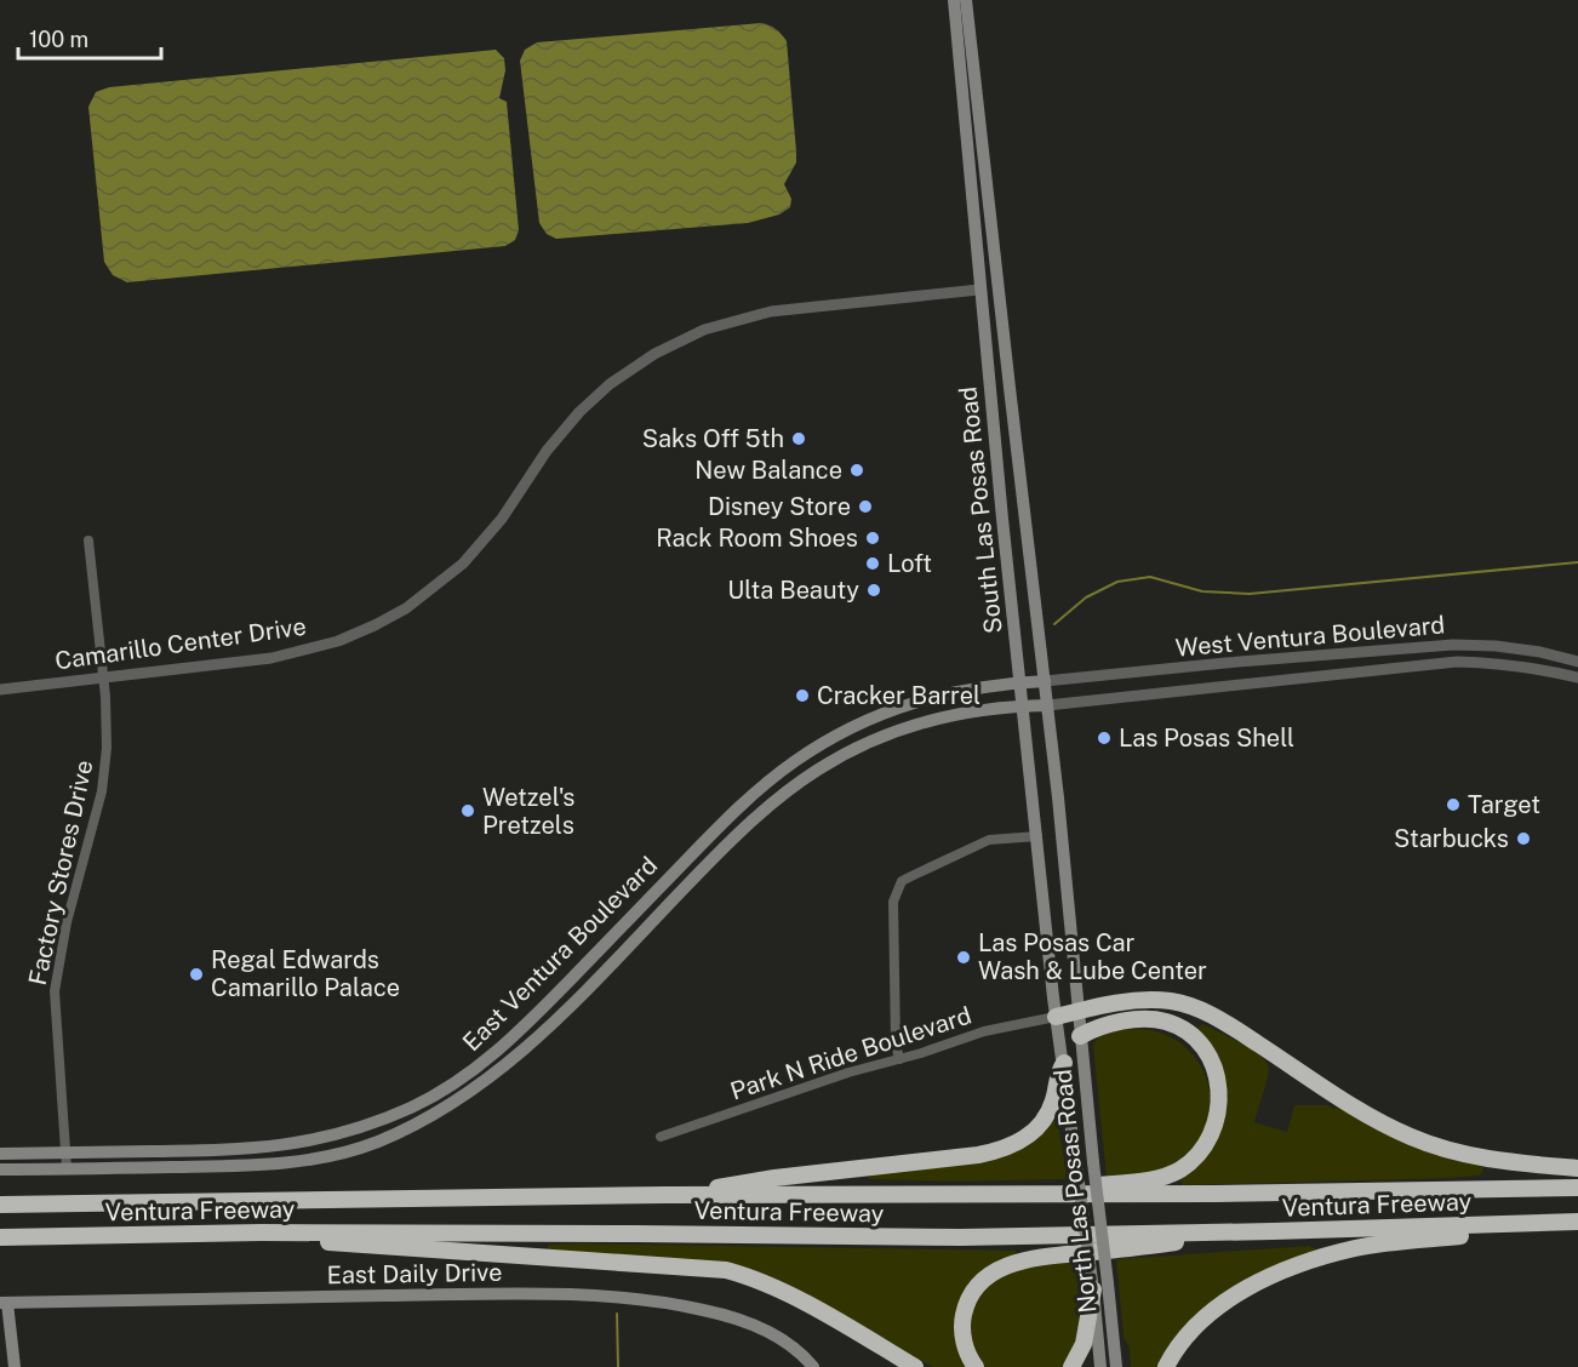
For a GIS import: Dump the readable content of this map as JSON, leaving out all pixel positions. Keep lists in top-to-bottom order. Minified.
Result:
{"streets":{"highway":["Ventura Freeway"],"main road":["South Las Posas Road","East Ventura Boulevard","North Las Posas Road","East Daily Drive"],"street":["West Ventura Boulevard","Camarillo Center Drive","Factory Stores Drive","Park N Ride Boulevard"]},"crossings":[["South Las Posas Road","West Ventura Boulevard"],["South Las Posas Road","Camarillo Center Drive"],["South Las Posas Road","East Ventura Boulevard"],["South Las Posas Road","Park N Ride Boulevard"],["South Las Posas Road","North Las Posas Road"],["West Ventura Boulevard","East Ventura Boulevard"],["Camarillo Center Drive","Factory Stores Drive"],["Factory Stores Drive","East Ventura Boulevard"],["Park N Ride Boulevard","North Las Posas Road"]],"places":["Saks Off 5th","New Balance","Disney Store","Rack Room Shoes","Loft","Ulta Beauty","Cracker Barrel","Las Posas Shell","Target","Wetzel's Pretzels","Starbucks","Las Posas Car Wash & Lube Center","Regal Edwards Camarillo Palace"],"scale_bar":"100 m"}
